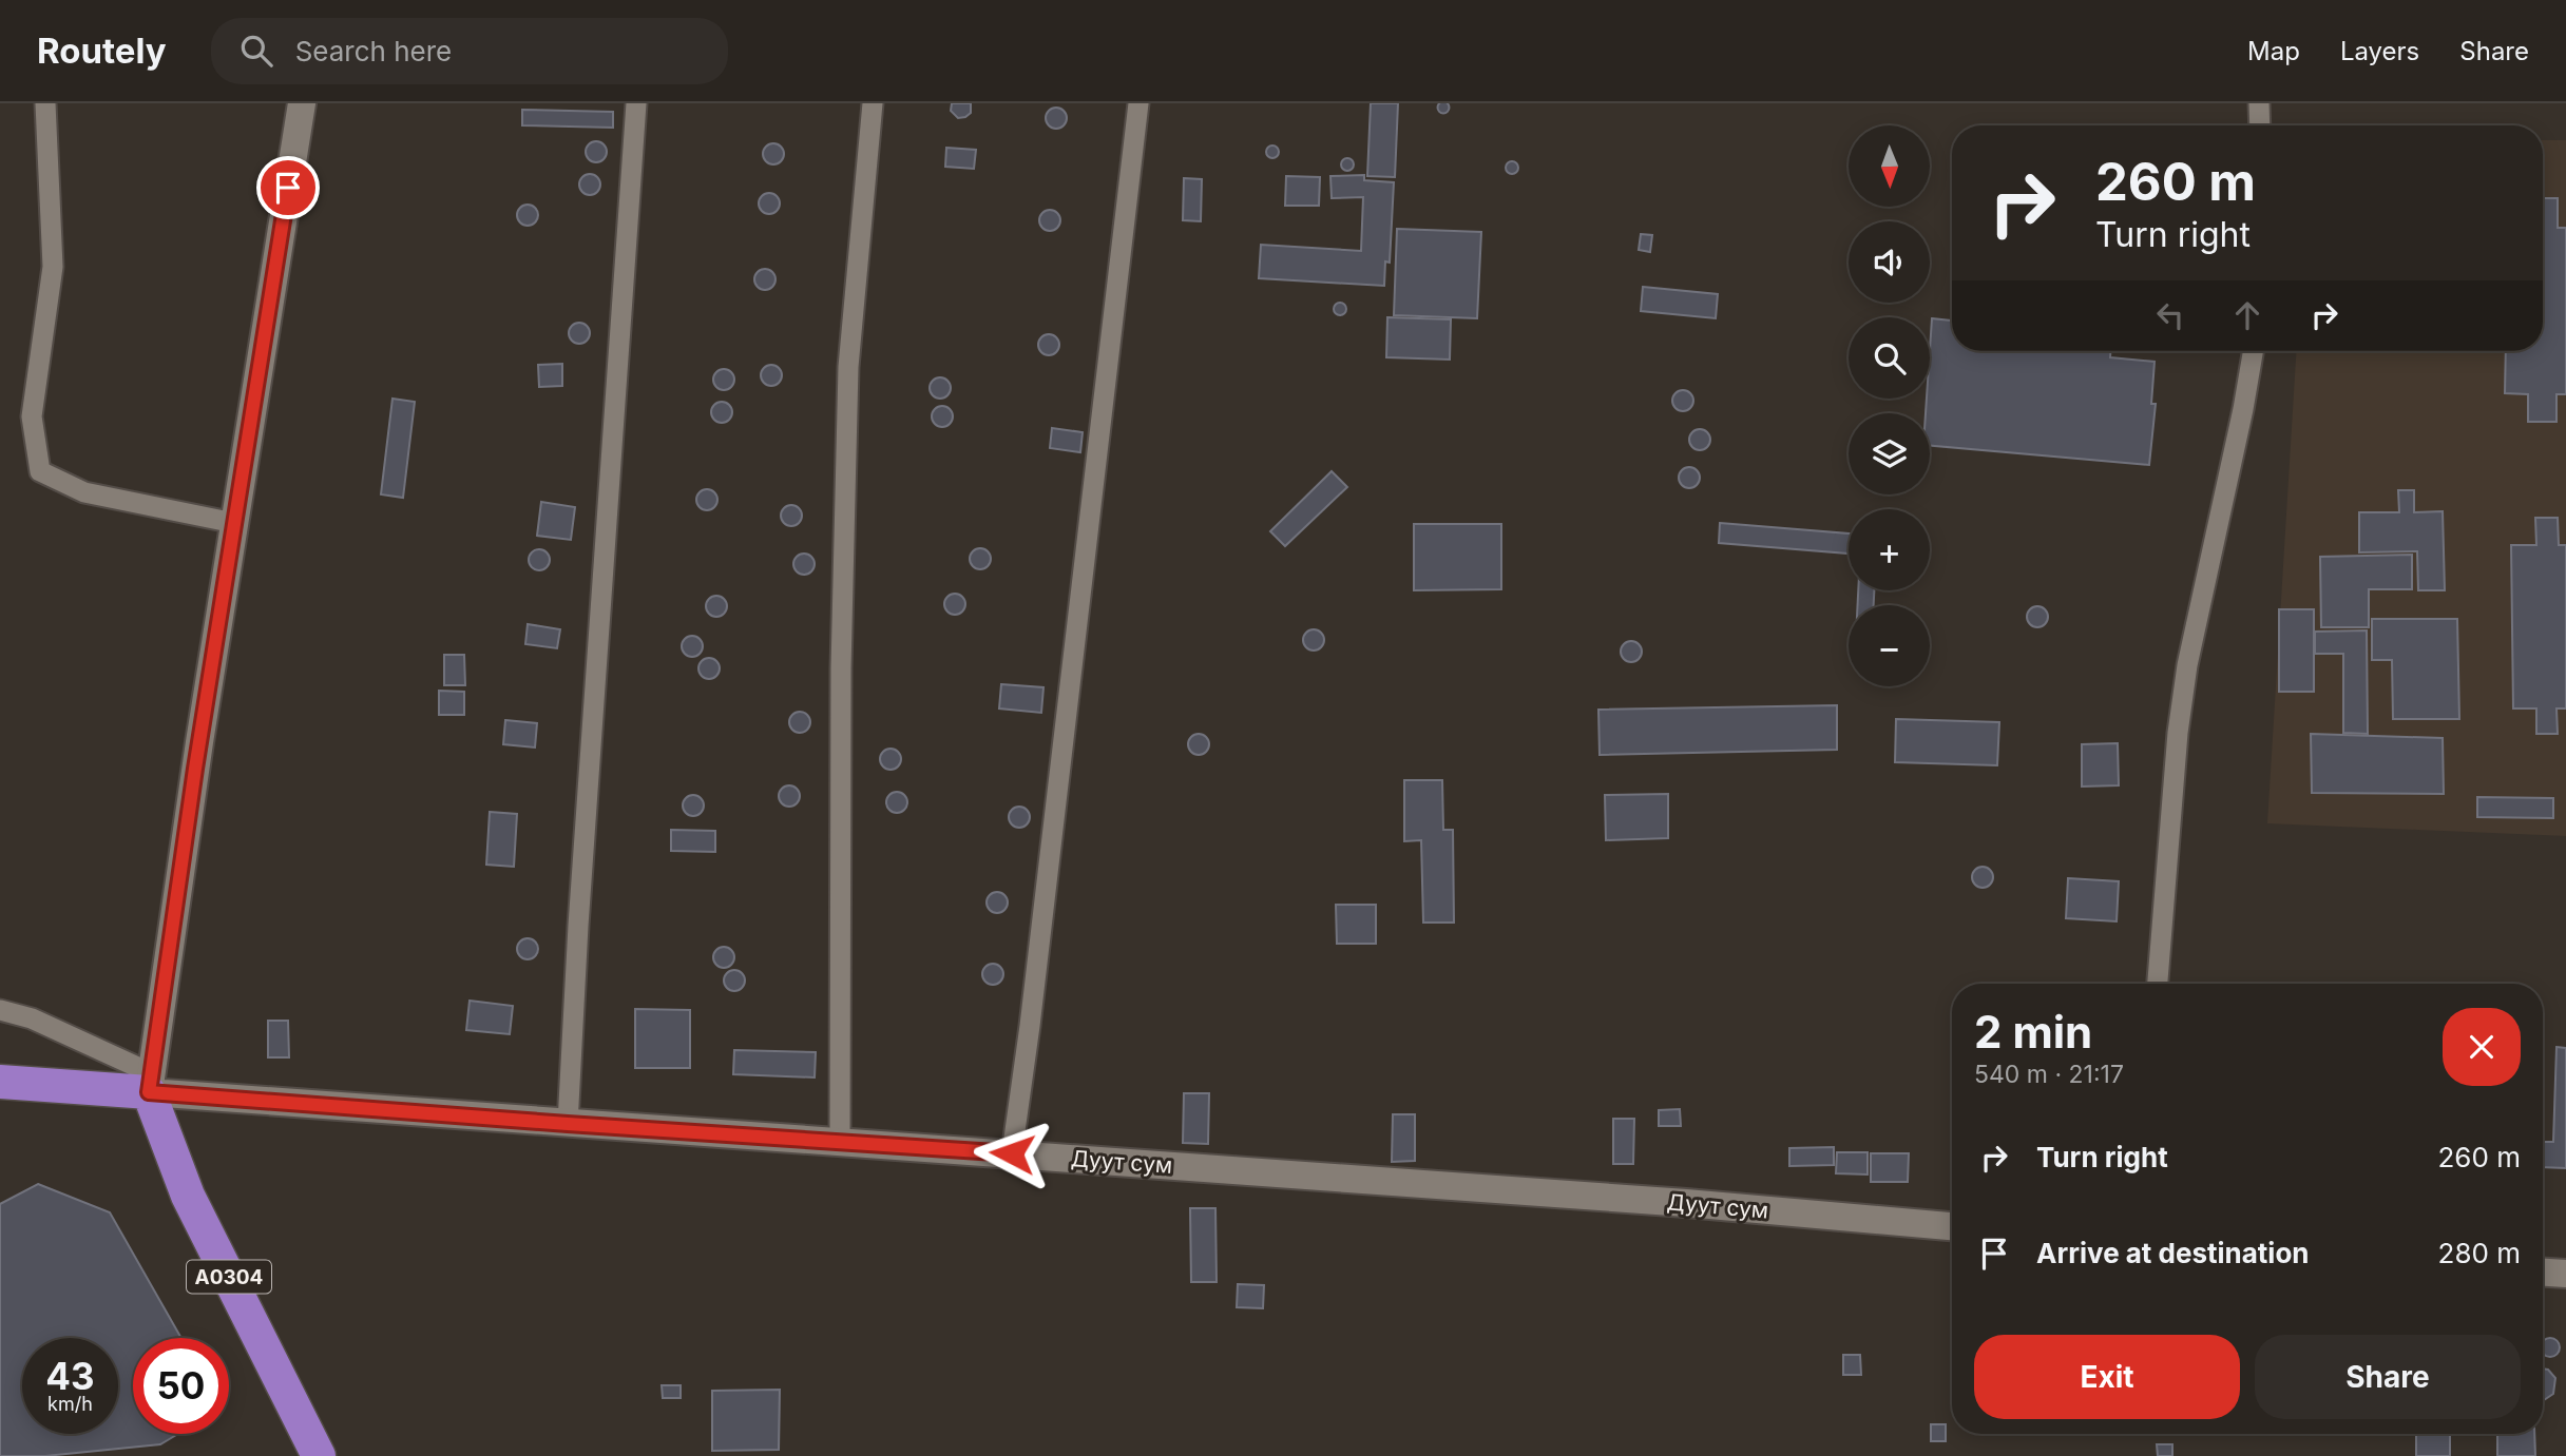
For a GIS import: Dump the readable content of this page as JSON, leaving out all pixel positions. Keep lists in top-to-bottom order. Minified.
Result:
{"streets":{"highway":["A0304"],"main road":["Дуут сум"]},"crossings":[["Дуут сум","A0304"]],"north":"bottom","page":{"header":"Routely","search":"Search here","nav":["Map","Layers","Share"],"map_buttons":["+","−"],"turn":["260 m","Turn right"],"heading":["2 min","540 m · 21:17"],"list":[{"name":"Turn right","value":"260 m"},{"name":"Arrive at destination","value":"280 m"}],"buttons":["Exit","Share"],"speed":"43 km/h","limit":"50"}}
